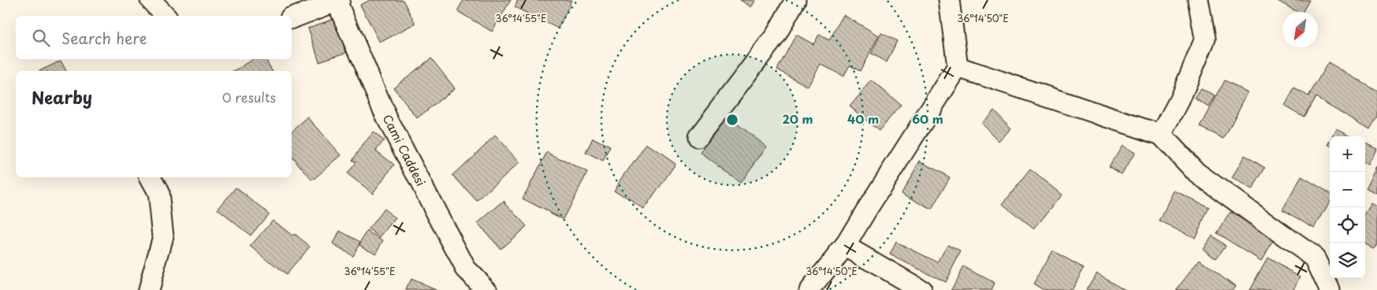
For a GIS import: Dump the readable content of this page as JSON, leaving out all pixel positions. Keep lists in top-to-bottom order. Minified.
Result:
{"streets":{"street":["Cami Caddesi"]},"north":"bottom left","page":{"search":"Search here","heading":["Nearby","0 results"],"map_buttons":["+","−"]},"coordinates":["36°14'55\"E","36°14'50\"E"],"rings":["20 m","40 m","60 m"]}
